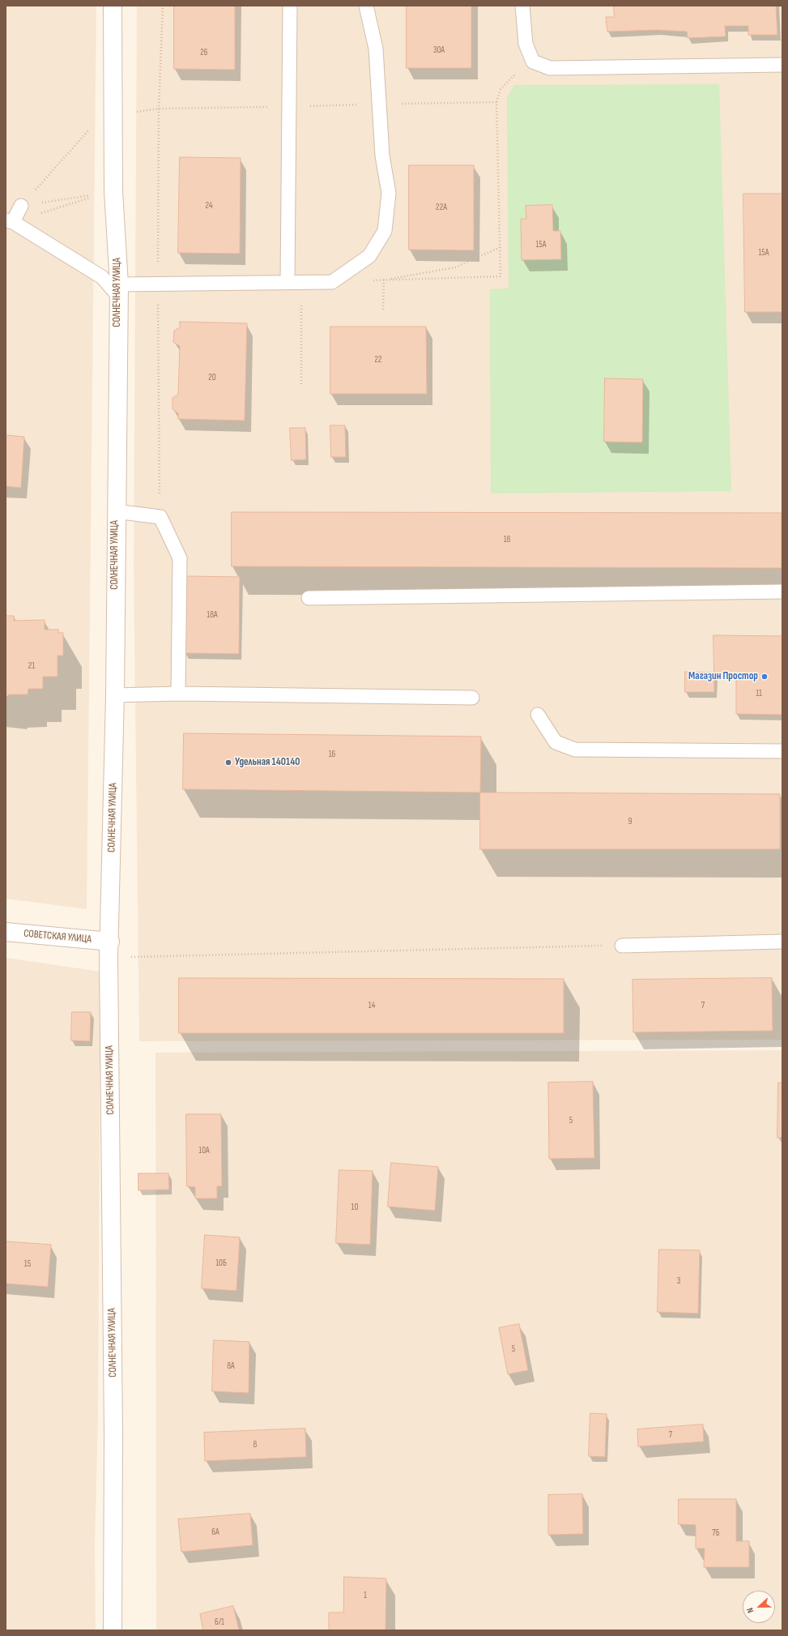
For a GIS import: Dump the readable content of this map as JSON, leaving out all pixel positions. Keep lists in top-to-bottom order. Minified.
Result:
{"streets":{"street":["СОЛНЕЧНАЯ УЛИЦА","СОВЕТСКАЯ УЛИЦА"]},"crossings":[["СОЛНЕЧНАЯ УЛИЦА","СОВЕТСКАЯ УЛИЦА"]],"places":["Магазин Простор","Удельная 140140"],"house_numbers":["30А","26","24","22А","15А","15А","22","20","18","18А","21","11","16","9","14","7","5","10А","10","10Б","15","3","5","8А","7","8","6А","7Б","1","6/1"],"north":"left"}
